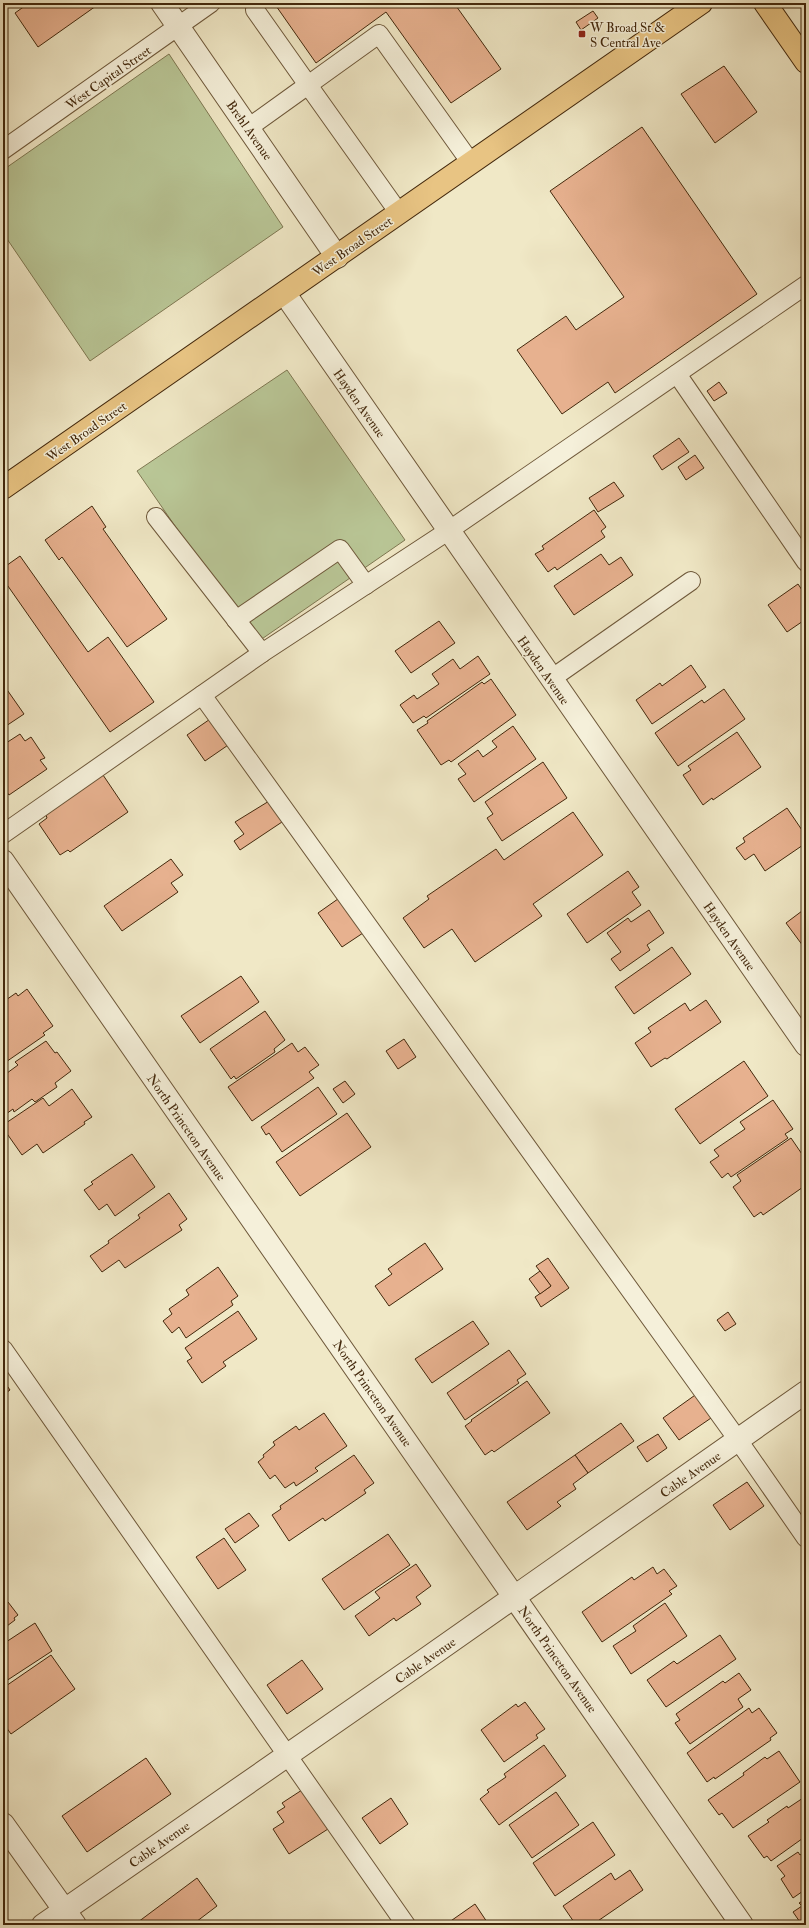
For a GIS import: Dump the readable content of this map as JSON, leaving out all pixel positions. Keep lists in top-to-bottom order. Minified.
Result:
{"streets":{"main road":["West Broad Street"],"street":["Brehl Avenue","Hayden Avenue","North Princeton Avenue","Cable Avenue"],"lane":["West Capital Street"]},"crossings":[["West Capital Street","Brehl Avenue"],["Brehl Avenue","West Broad Street"],["West Broad Street","Hayden Avenue"],["North Princeton Avenue","Cable Avenue"]],"places":{"transit":["W Broad St & S Central Ave"]}}
